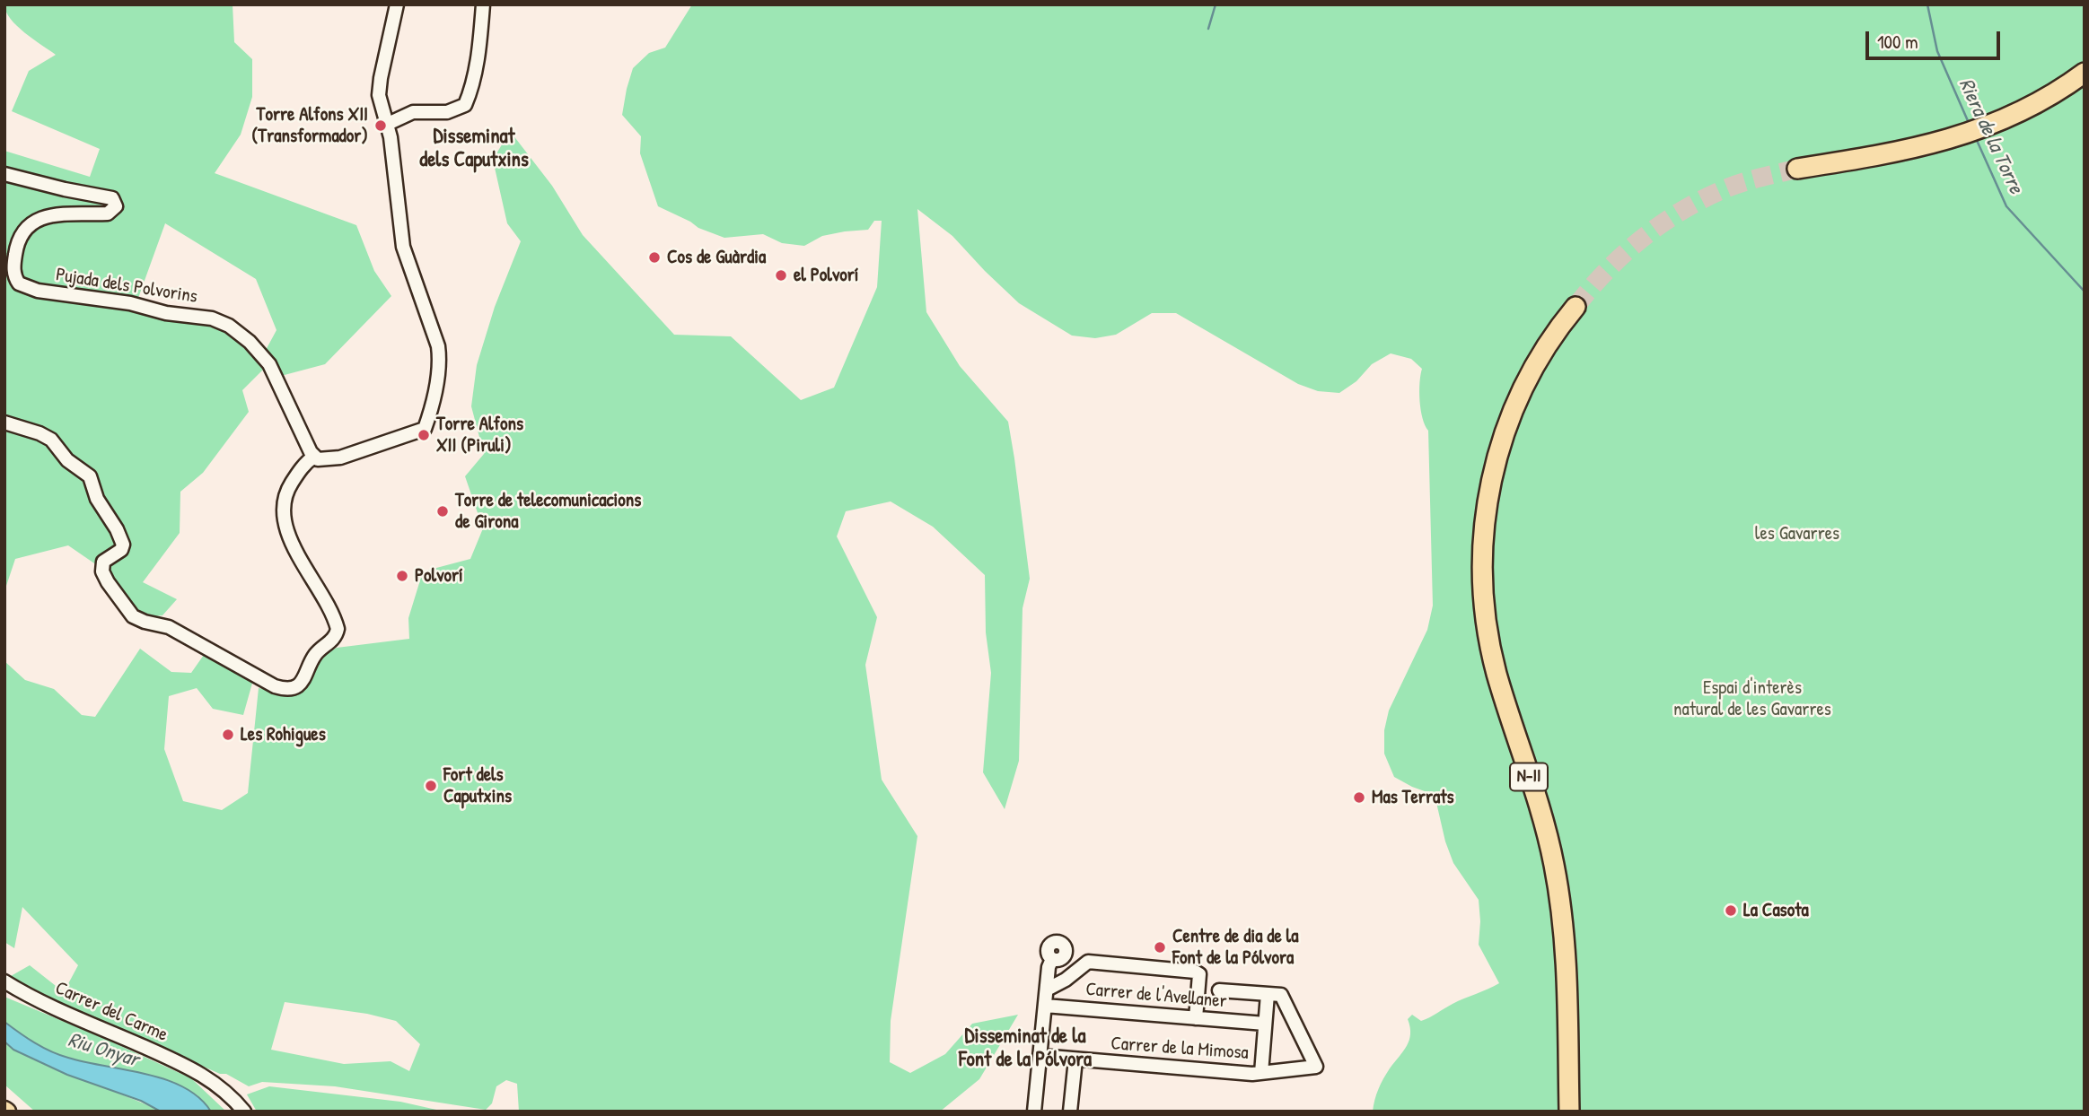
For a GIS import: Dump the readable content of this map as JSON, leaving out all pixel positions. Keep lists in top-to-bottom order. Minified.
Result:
{"streets":{"highway":["N-II"],"street":["Pujada dels Polvorins","Carrer de l'Avellaner","Carrer del Carme","Carrer de la Mimosa"]},"districts":["Disseminat dels Caputxins","Disseminat de la Font de la Pólvora"],"water":["Riera de la Torre","Riu Onyar"],"parks":["les Gavarres","Espai d'interès natural de les Gavarres"],"places":["Torre Alfons XII (Transformador)","Cos de Guàrdia","el Polvorí","Torre Alfons XII (Piruli)","Torre de telecomunicacions de Girona","Polvorí","Les Rohigues","Fort dels Caputxins","Mas Terrats","La Casota","Centre de dia de la Font de la Pólvora"],"scale_bar":"100 m"}
